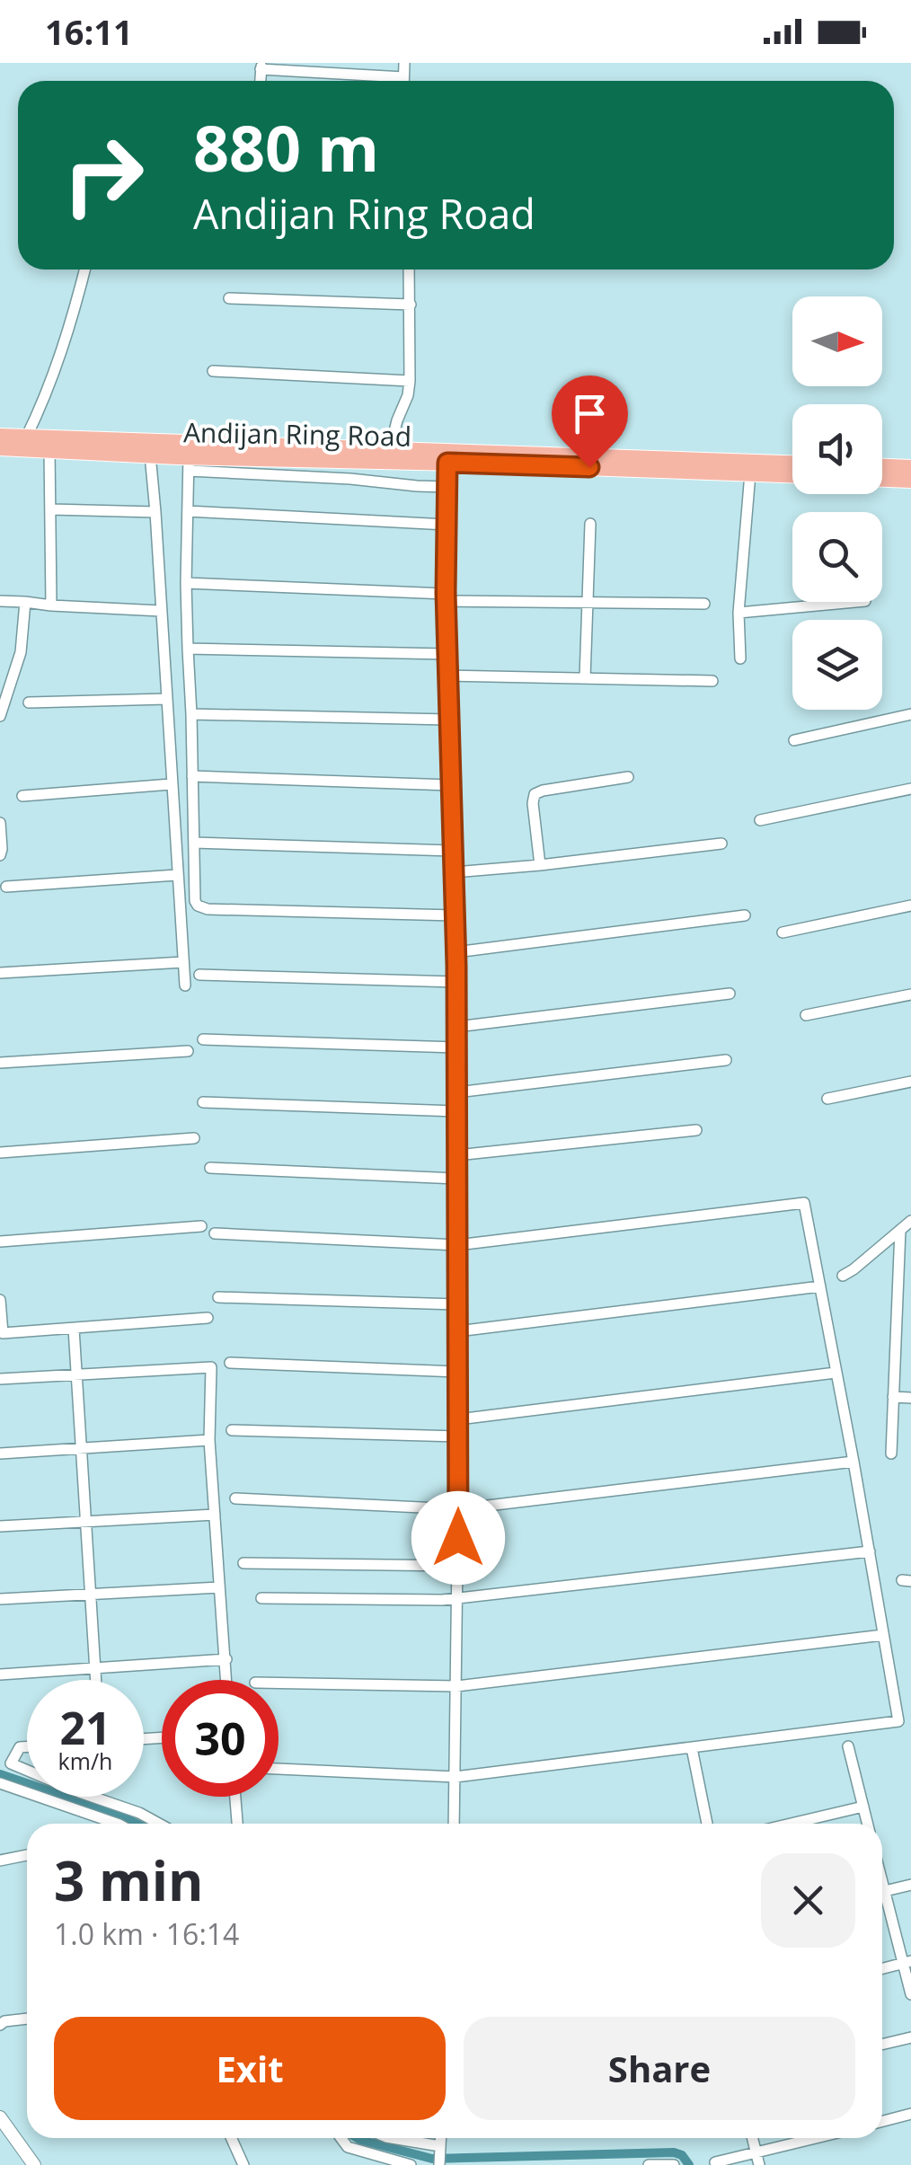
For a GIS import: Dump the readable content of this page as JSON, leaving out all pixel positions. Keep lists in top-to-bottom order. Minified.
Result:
{"streets":{"highway":["Andijan Ring Road"]},"north":"right","page":{"status":"16:11","turn":["880 m","Andijan Ring Road"],"speed":"21 km/h","limit":"30","heading":["3 min","1.0 km · 16:14"],"buttons":["Exit","Share"]}}
